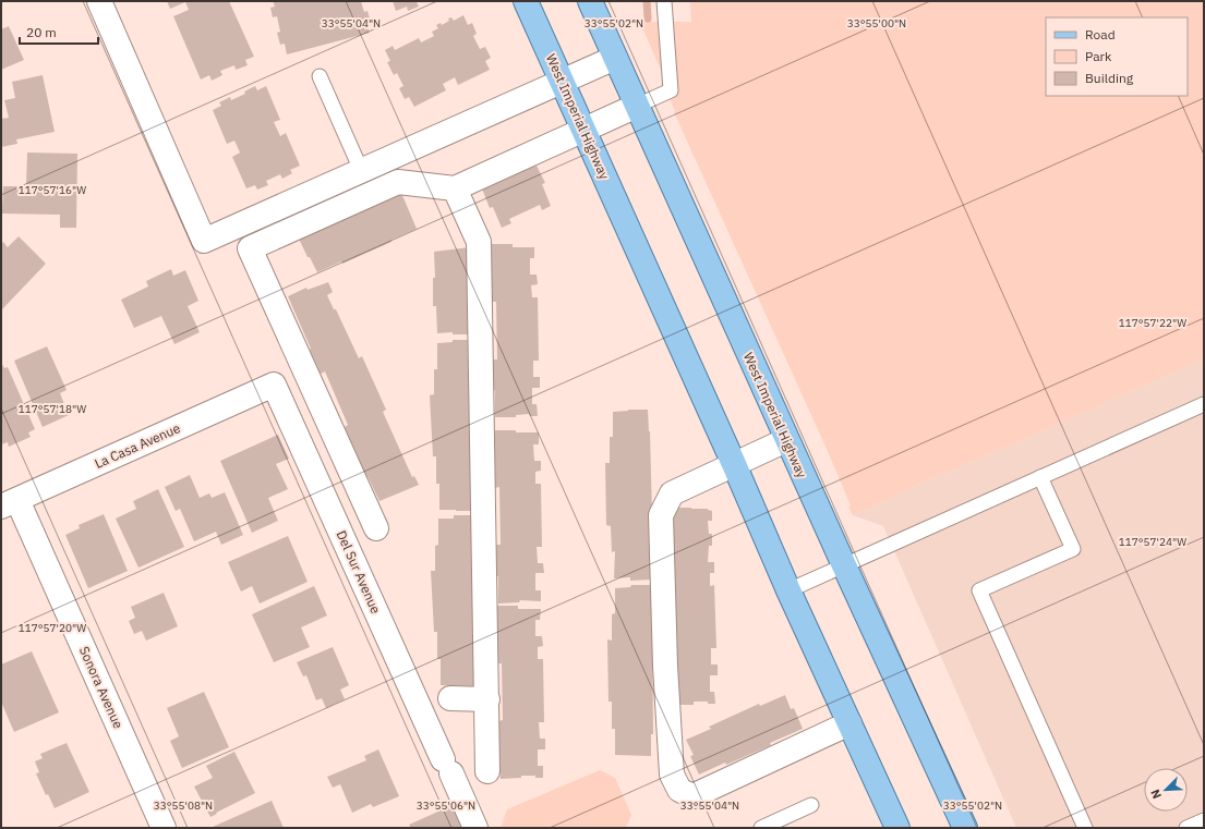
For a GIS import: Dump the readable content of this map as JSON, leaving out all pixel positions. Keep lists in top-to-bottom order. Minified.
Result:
{"streets":{"main road":["West Imperial Highway"],"street":["La Casa Avenue","Del Sur Avenue","Sonora Avenue"]},"crossings":[["La Casa Avenue","Del Sur Avenue"],["La Casa Avenue","Sonora Avenue"]],"legend":["Road","Park","Building"],"scale_bar":"20 m","north":"bottom left","coordinates":["33°55'04\"N","33°55'02\"N","33°55'00\"N","117°57'16\"W","117°57'22\"W","117°57'18\"W","117°57'24\"W","117°57'20\"W","33°55'08\"N","33°55'06\"N"]}
